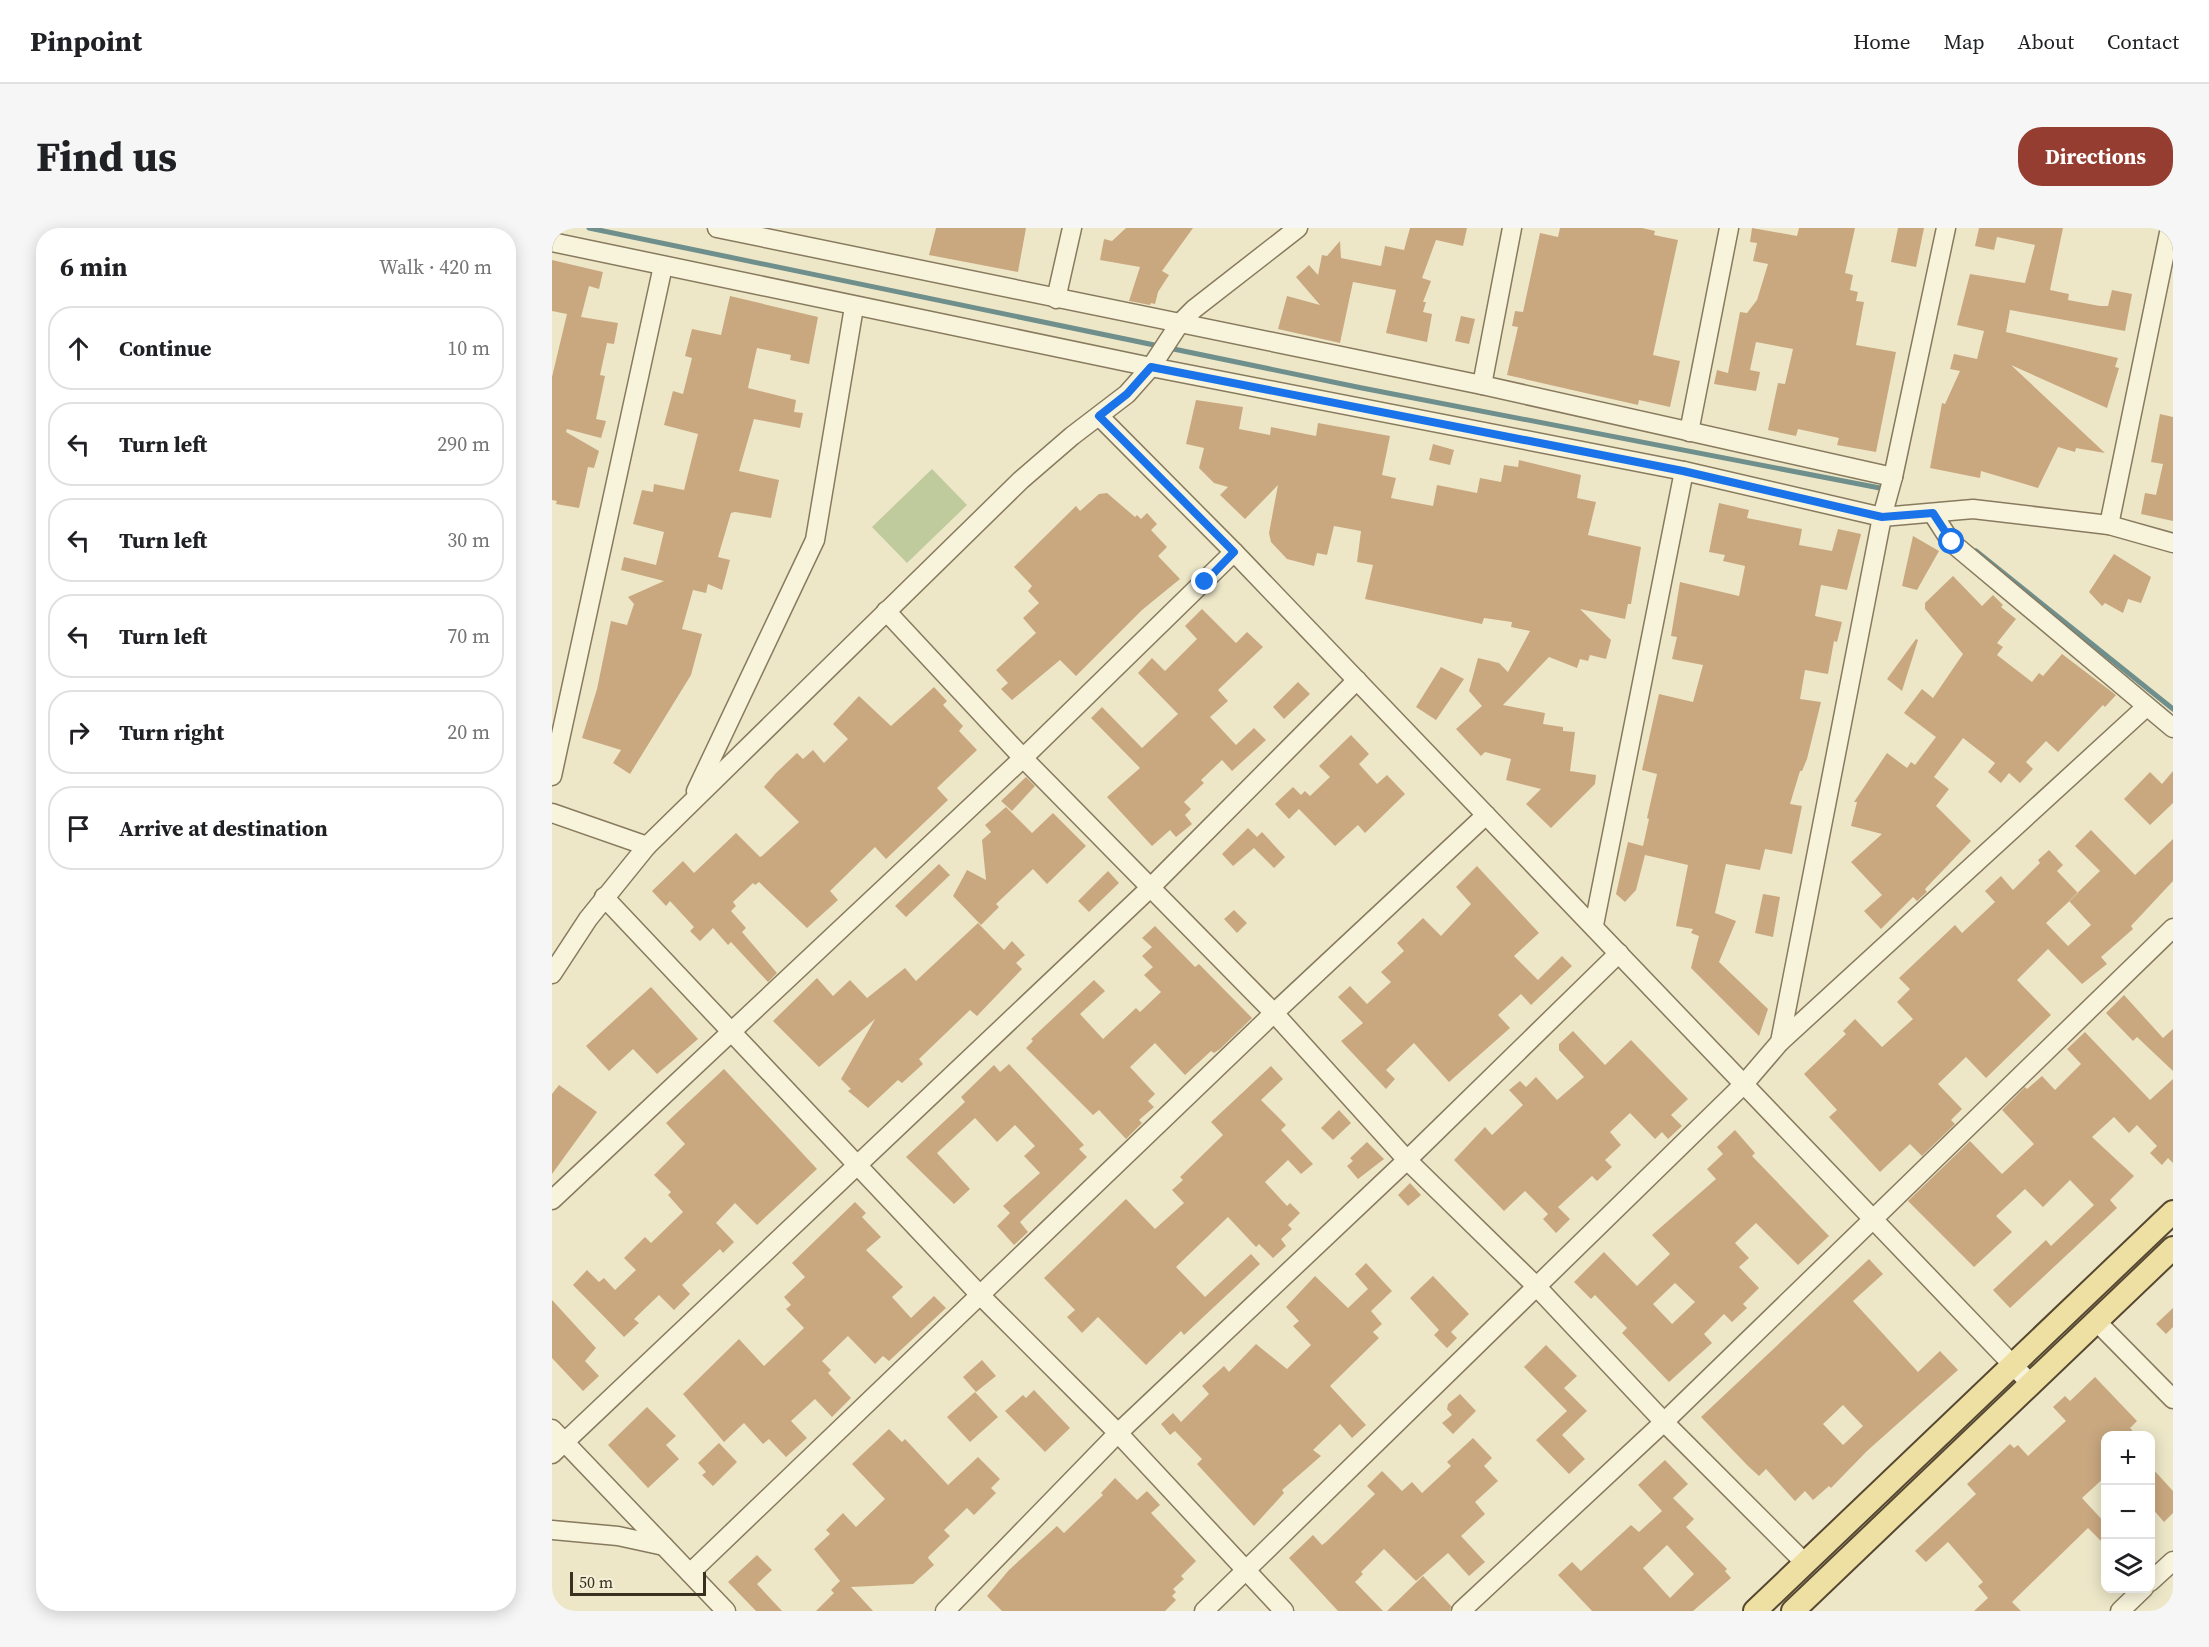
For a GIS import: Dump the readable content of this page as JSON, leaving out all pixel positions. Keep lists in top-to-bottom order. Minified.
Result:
{"scale_bar":"50 m","page":{"header":"Pinpoint","nav":["Home","Map","About","Contact"],"title":"Find us","buttons":"Directions","heading":["6 min","Walk · 420 m"],"list":[["Continue","10 m"],["Turn left","290 m"],["Turn left","30 m"],["Turn left","70 m"],["Turn right","20 m"],"Arrive at destination"],"map_buttons":["+","−"],"scale":"50 m"}}
